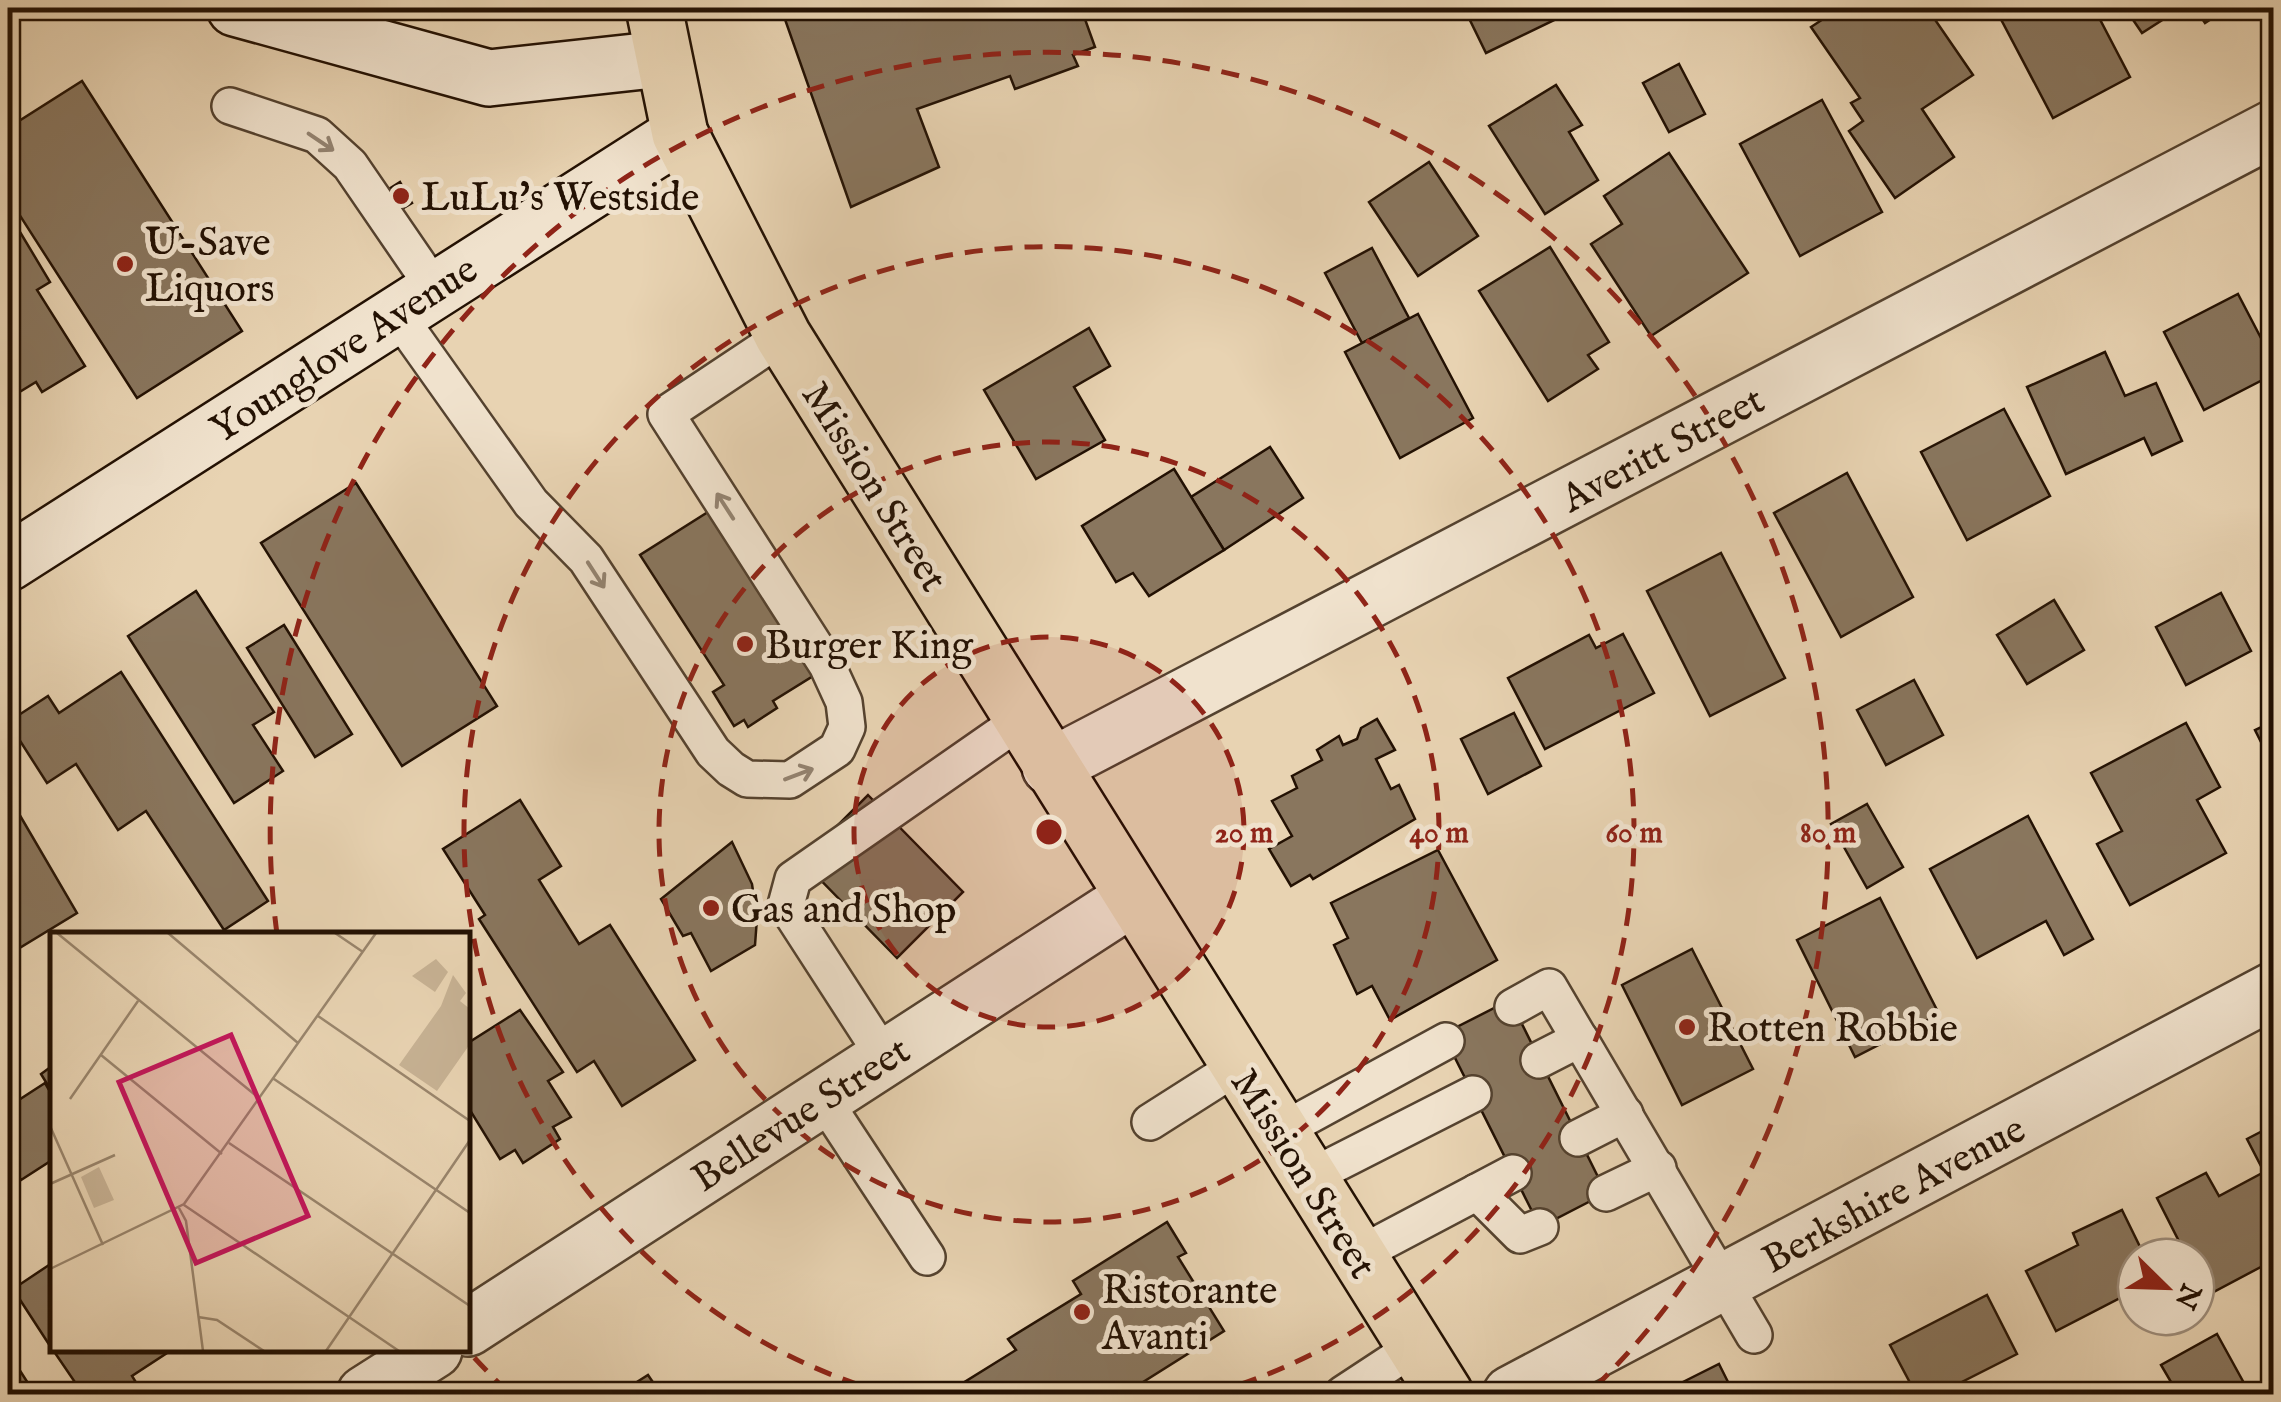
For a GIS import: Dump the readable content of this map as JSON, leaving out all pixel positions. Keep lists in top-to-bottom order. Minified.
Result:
{"streets":{"highway":["Mission Street"],"street":["Younglove Avenue","Averitt Street","Bellevue Street","Berkshire Avenue"]},"crossings":[["Younglove Avenue","Mission Street"],["Averitt Street","Mission Street"],["Mission Street","Bellevue Street"]],"places":["LuLu's Westside","U-Save Liquors","Burger King","Gas and Shop","Rotten Robbie","Ristorante Avanti"],"north":"bottom right","rings":["20 m","40 m","60 m","80 m"]}
